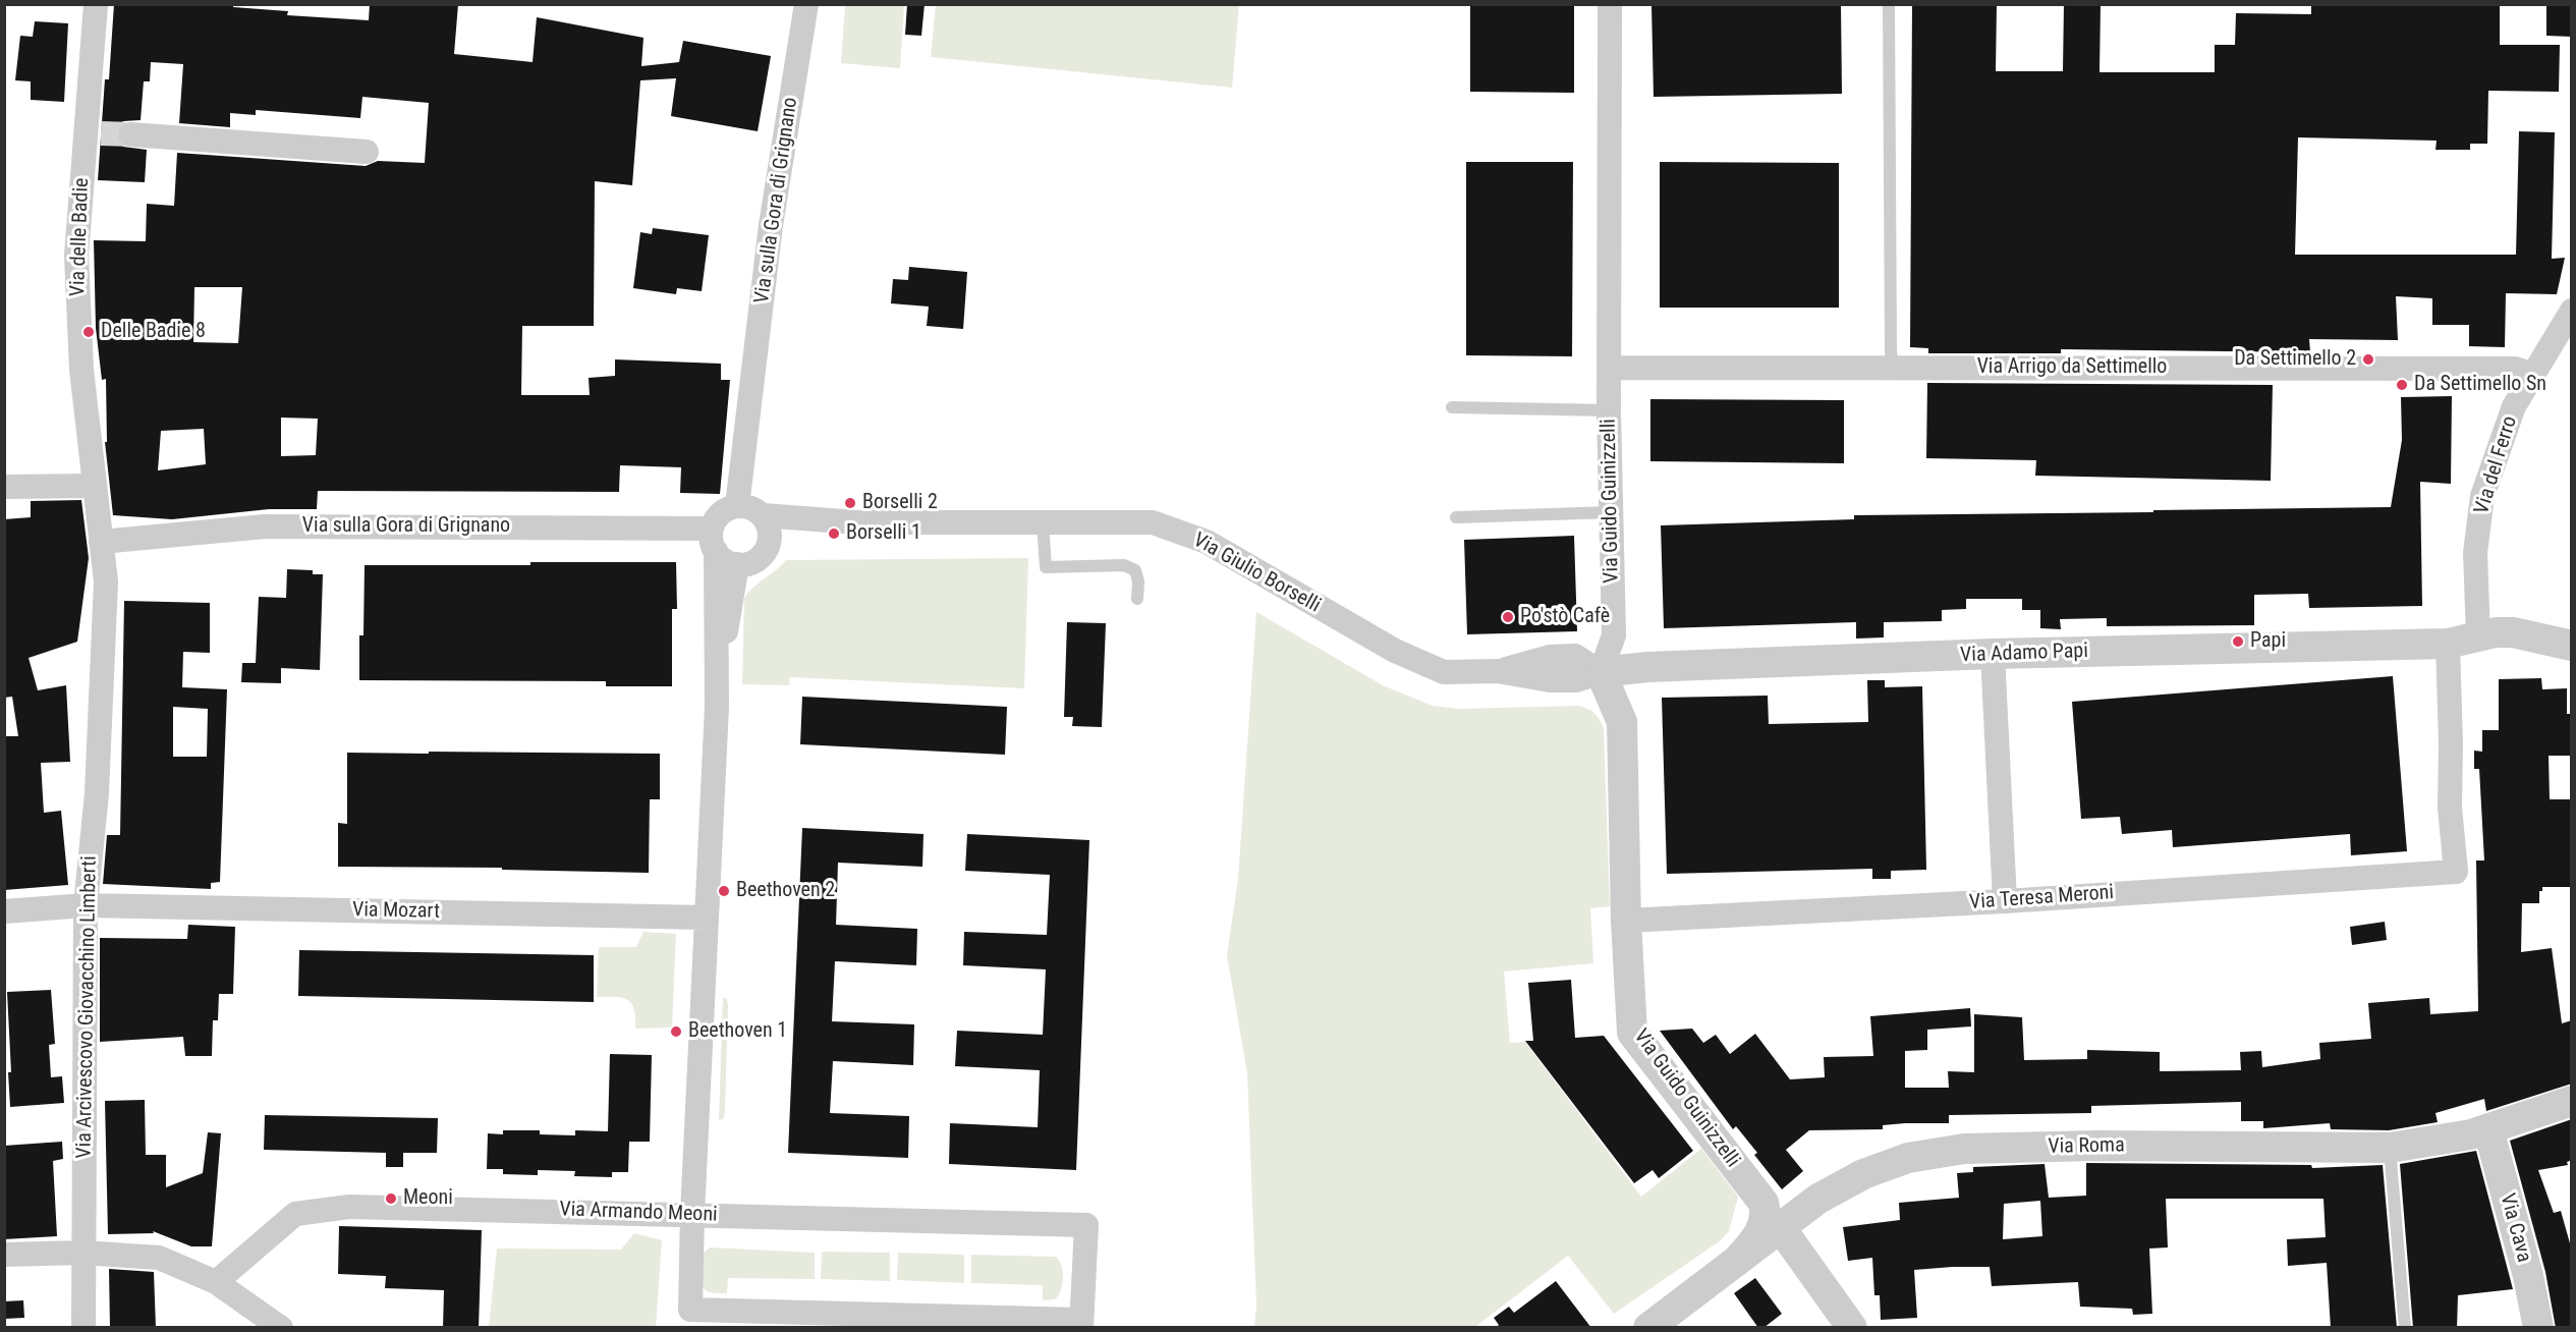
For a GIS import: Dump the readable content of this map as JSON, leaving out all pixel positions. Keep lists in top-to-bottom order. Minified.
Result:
{"streets":{"street":["Via sulla Gora di Grignano","Via delle Badie","Via Arrigo da Settimello","Via del Ferro","Via Guido Guinizzelli","Via Giulio Borselli","Via Adamo Papi","Via Teresa Meroni","Via Mozart","Via Arcivescovo Giovacchino Limberti","Via Roma","Via Armando Meoni","Via Cava"]},"crossings":[["Via sulla Gora di Grignano","Via delle Badie"],["Via sulla Gora di Grignano","Via Giulio Borselli"],["Via sulla Gora di Grignano","Via Arcivescovo Giovacchino Limberti"],["Via delle Badie","Via Arcivescovo Giovacchino Limberti"],["Via Arrigo da Settimello","Via del Ferro"],["Via Arrigo da Settimello","Via Guido Guinizzelli"],["Via del Ferro","Via Adamo Papi"],["Via Guido Guinizzelli","Via Giulio Borselli"],["Via Guido Guinizzelli","Via Adamo Papi"],["Via Guido Guinizzelli","Via Teresa Meroni"],["Via Giulio Borselli","Via Adamo Papi"],["Via Adamo Papi","Via Teresa Meroni"],["Via Mozart","Via Arcivescovo Giovacchino Limberti"],["Via Roma","Via Cava"]],"places":["Delle Badie 8","Da Settimello 2","Da Settimello Sn","Borselli 2","Borselli 1","Po'stò Cafè","Papi","Beethoven 2","Beethoven 1","Meoni"]}
